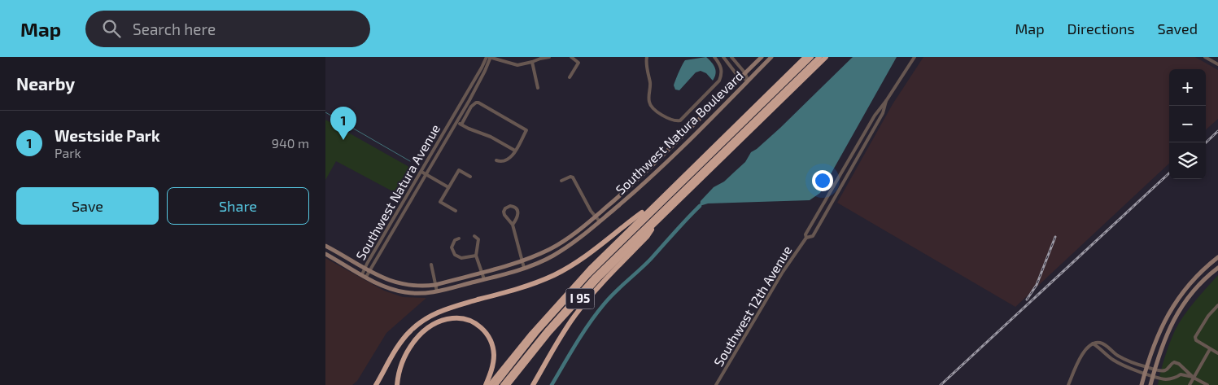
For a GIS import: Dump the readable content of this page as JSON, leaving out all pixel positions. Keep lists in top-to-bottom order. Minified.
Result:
{"streets":{"highway":["I 95"],"street":["Southwest Natura Boulevard","Southwest Natura Avenue","Southwest 12th Avenue"]},"crossings":[["Southwest Natura Boulevard","Southwest Natura Avenue"]],"page":{"header":"Map","search":"Search here","nav":["Map","Directions","Saved"],"heading":"Nearby","map_buttons":["+","−"],"pins":"1","list":[{"mark":"1","name":"Westside Park","note":"Park","value":"940 m"}],"buttons":["Save","Share"]}}
